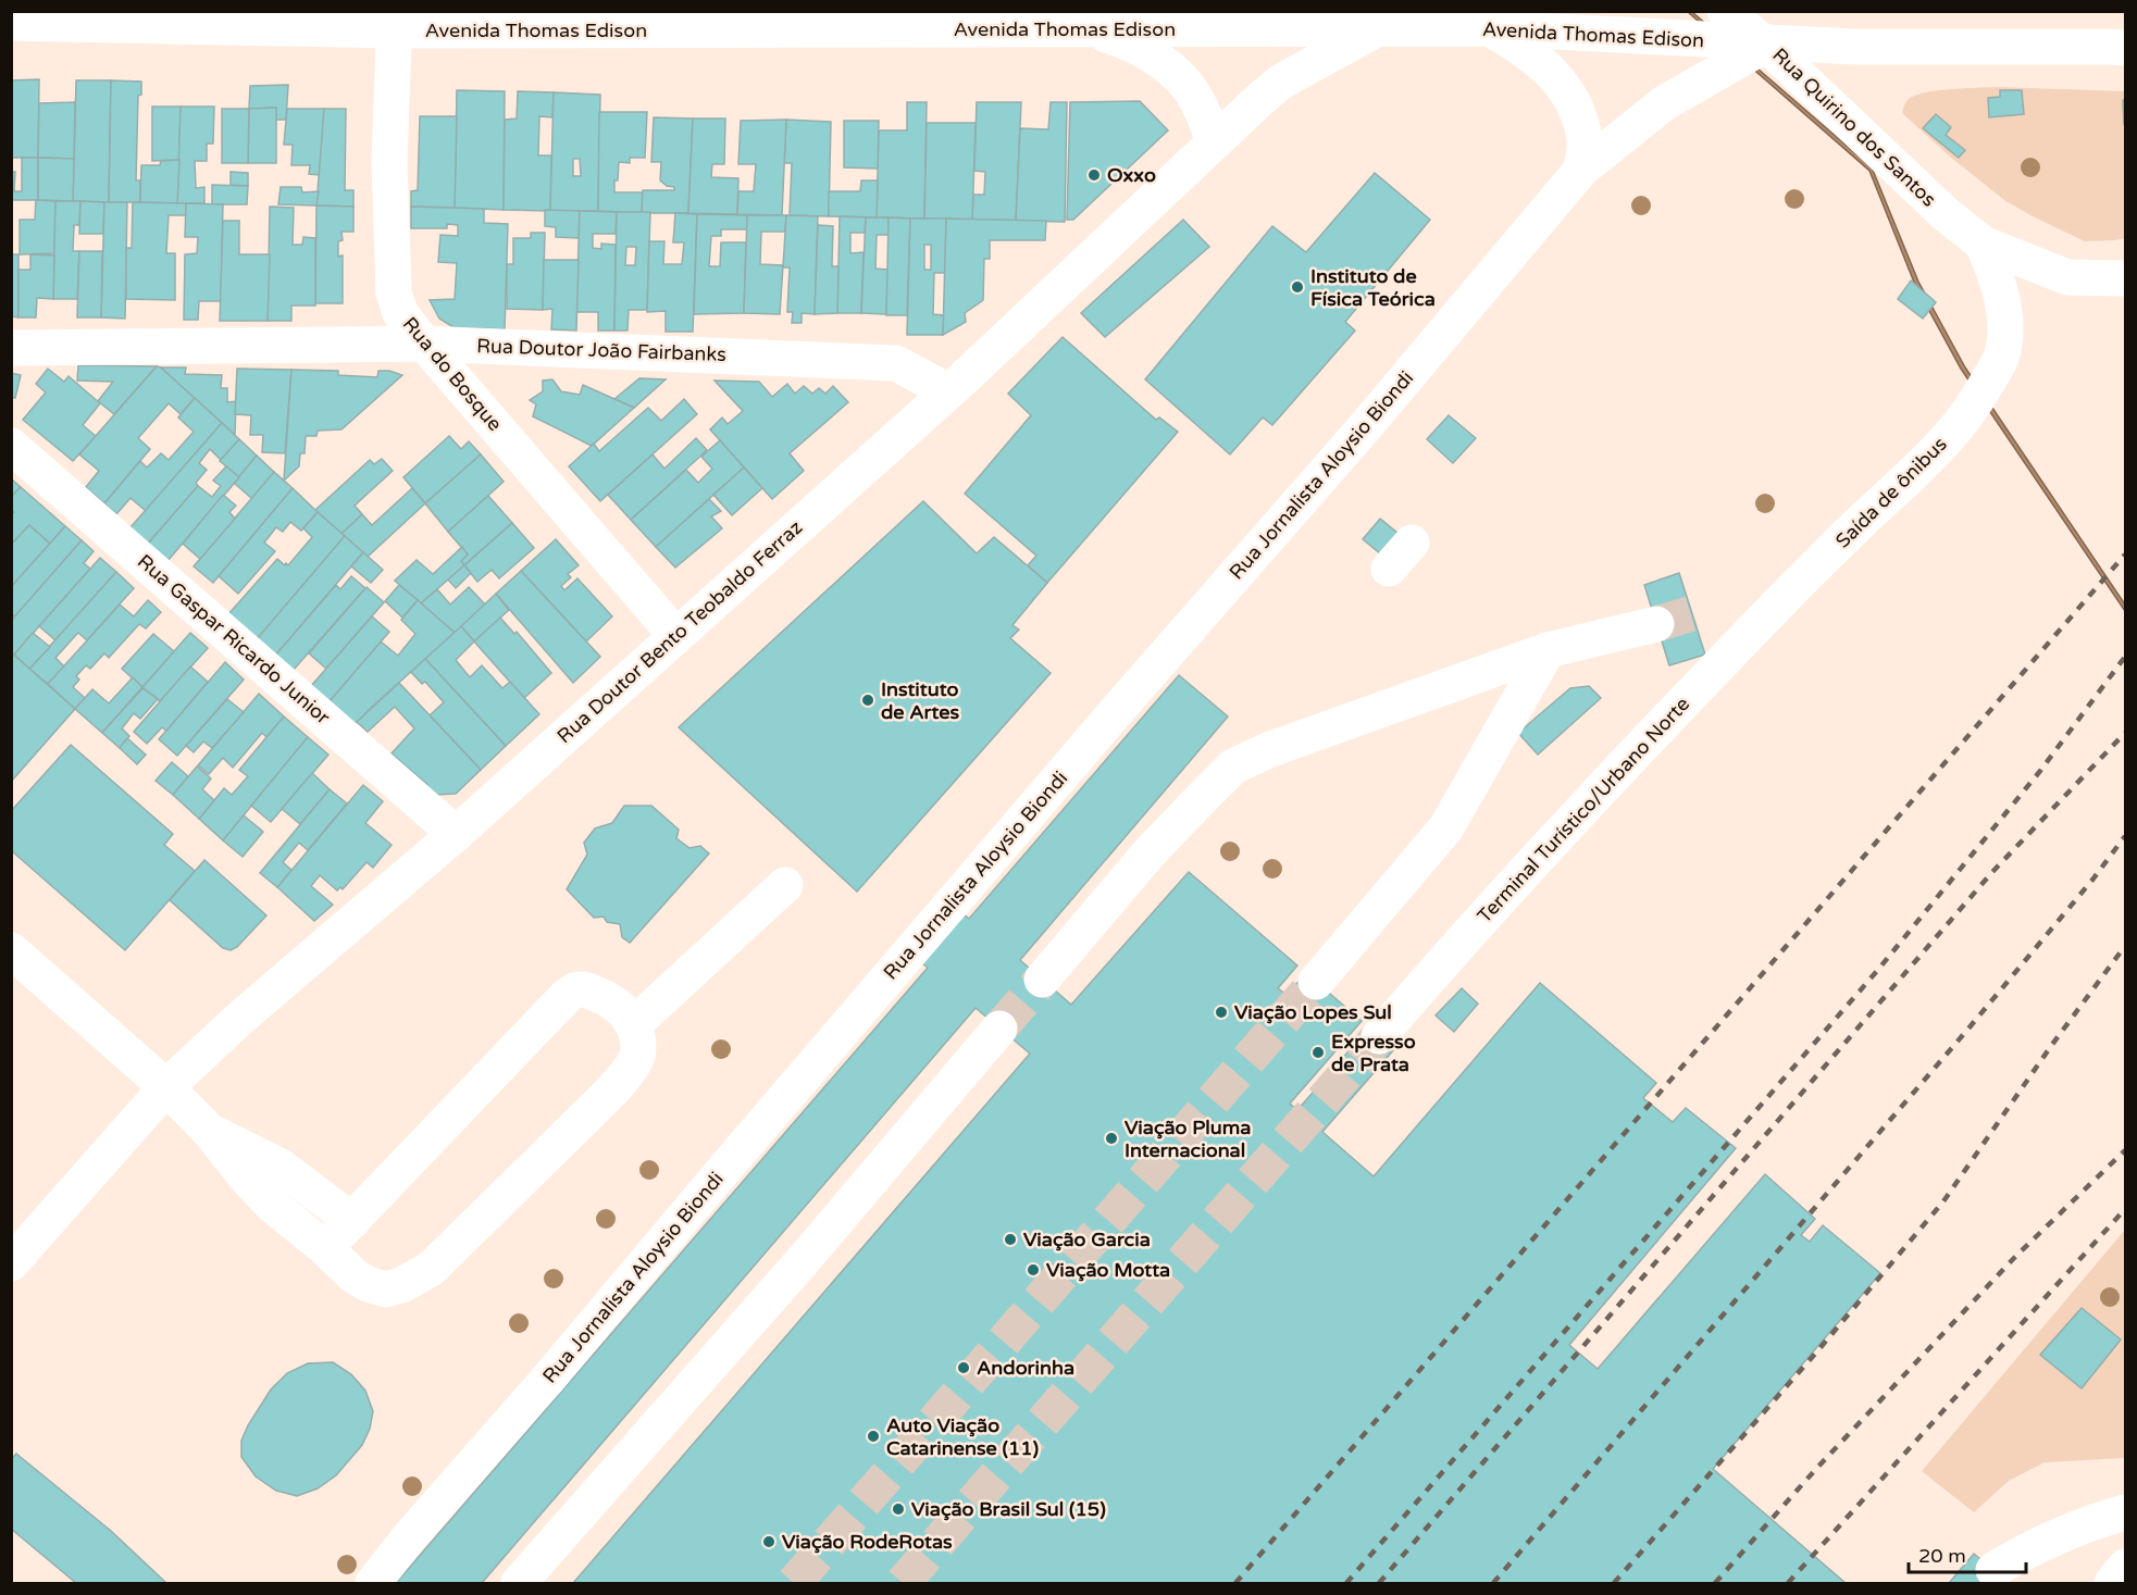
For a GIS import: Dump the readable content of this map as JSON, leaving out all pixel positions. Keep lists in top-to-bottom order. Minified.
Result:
{"streets":{"street":["Avenida Thomas Edison","Rua Quirino dos Santos","Rua Doutor João Fairbanks","Rua do Bosque","Rua Jornalista Aloysio Biondi","Saída de ônibus","Rua Doutor Bento Teobaldo Ferraz","Rua Gaspar Ricardo Junior","Terminal Turístico/Urbano Norte"]},"crossings":[["Avenida Thomas Edison","Rua Quirino dos Santos"],["Avenida Thomas Edison","Rua do Bosque"],["Avenida Thomas Edison","Rua Jornalista Aloysio Biondi"],["Avenida Thomas Edison","Rua Doutor Bento Teobaldo Ferraz"],["Rua Quirino dos Santos","Rua Jornalista Aloysio Biondi"],["Rua Quirino dos Santos","Saída de ônibus"],["Rua Doutor João Fairbanks","Rua do Bosque"],["Rua Doutor João Fairbanks","Rua Doutor Bento Teobaldo Ferraz"],["Rua do Bosque","Rua Doutor Bento Teobaldo Ferraz"],["Saída de ônibus","Terminal Turístico/Urbano Norte"],["Rua Doutor Bento Teobaldo Ferraz","Rua Gaspar Ricardo Junior"]],"places":["Oxxo","Instituto de Física Teórica","Instituto de Artes","Viação Lopes Sul","Expresso de Prata","Viação Pluma Internacional","Viação Garcia","Viação Motta","Andorinha","Auto Viação Catarinense (11)","Viação Brasil Sul (15)","Viação RodeRotas"],"scale_bar":"20 m"}
